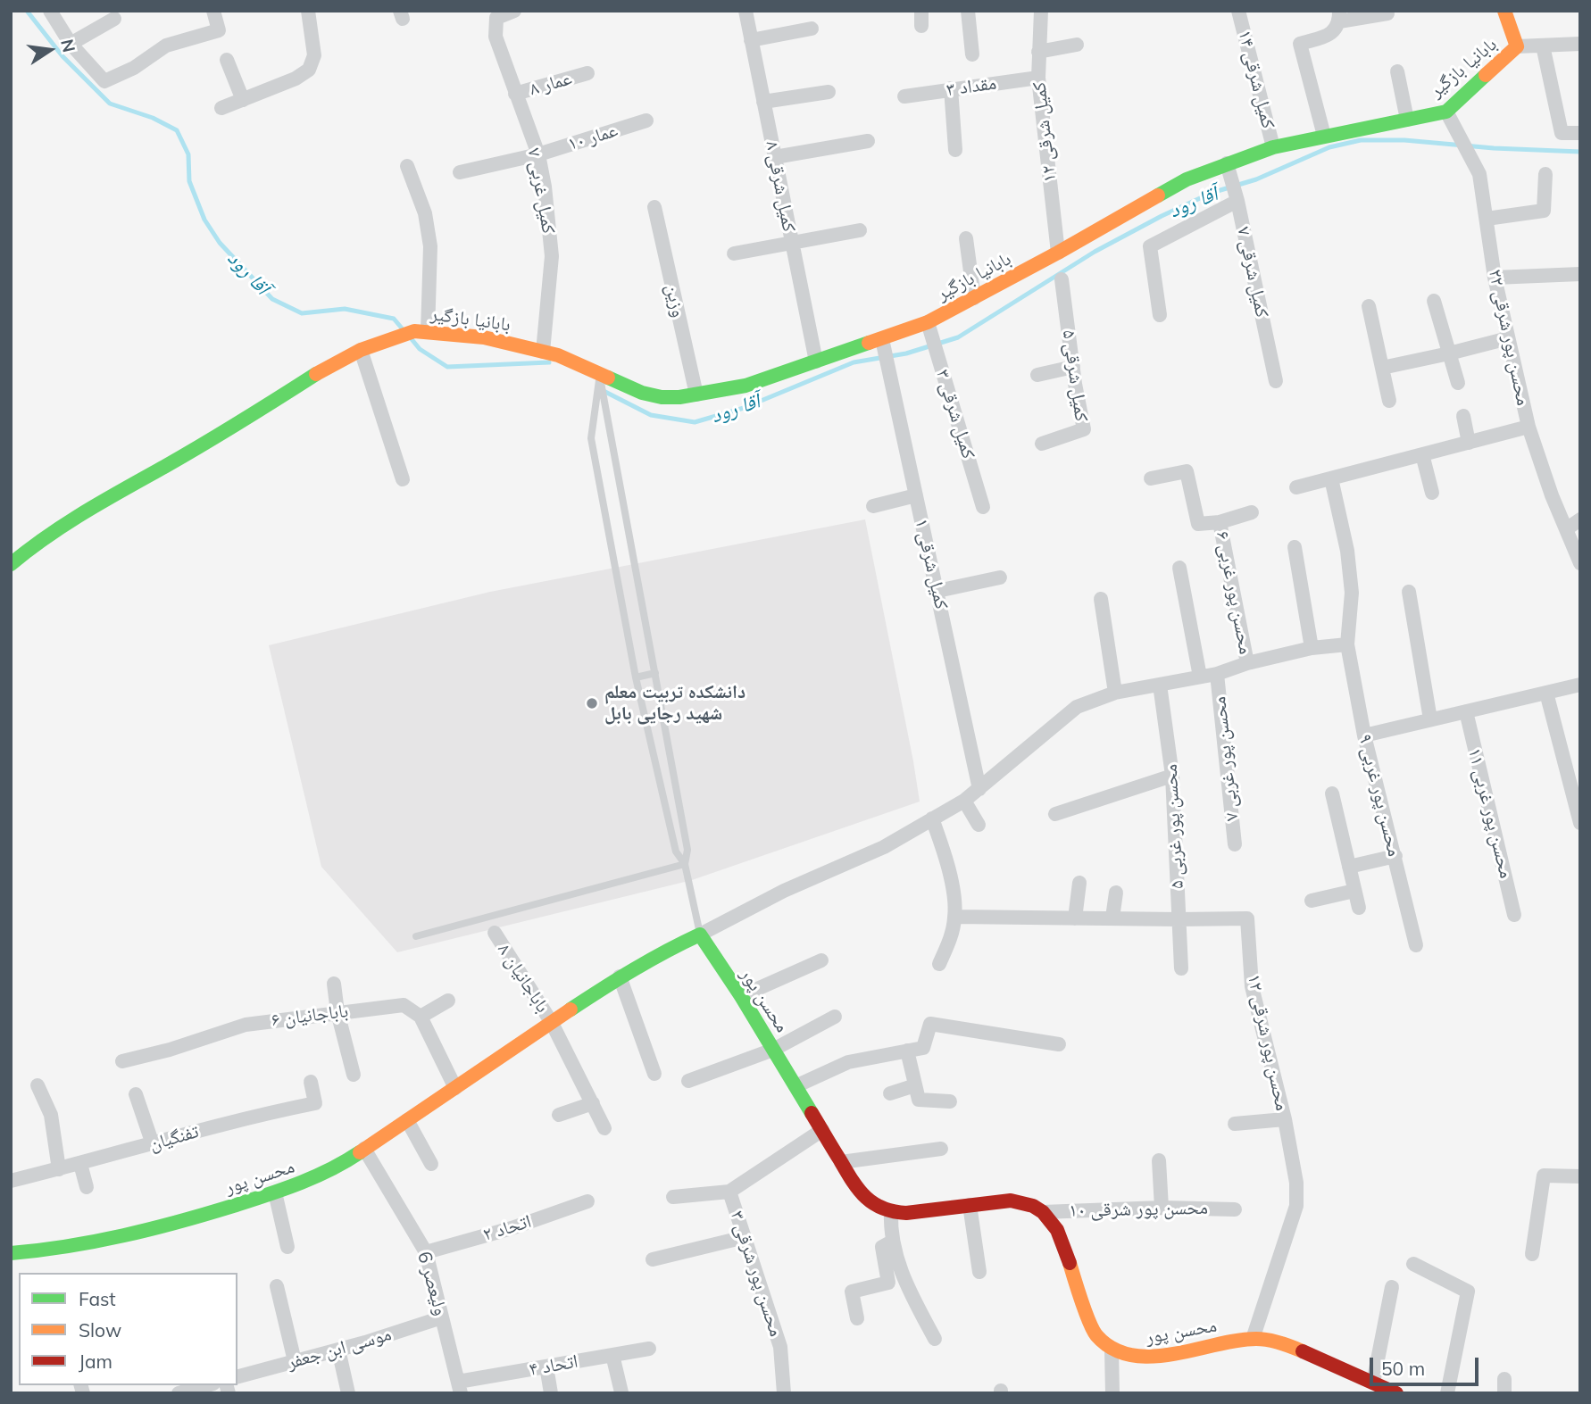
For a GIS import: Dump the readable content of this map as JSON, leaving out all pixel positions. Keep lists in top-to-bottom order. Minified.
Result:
{"streets":{"main road":["بابانیا بازگیر","محسن پور"],"street":["کمیل شرقی ۱۴","عمار ۸","مقداد ۳","کمیل شرقی ۱۲","عمار ۱۰","کمیل شرقی ۸","کمیل غربی ۷","کمیل شرقی ۷","وزین","محسن پور شرقی ۲۲","کمیل شرقی ۵","کمیل شرقی ۳","کمیل شرقی ۱","محسن پور غربی ۶","محسن پور غربی ۷","محسن پور غربی ۹","محسن پور غربی ۱۱","محسن پور غربی ۵","باباجانیان ۸","باباجانیان ۶","محسن پور شرقی ۱۲","تفنگیان","محسن پور شرقی ۱۰","اتحاد ۲","محسن پور شرقی ۳","ولیعصر 6","موسی ابن جعفر","اتحاد ۴"]},"crossings":[["بابانیا بازگیر","کمیل شرقی ۱۴"],["بابانیا بازگیر","کمیل شرقی ۱۲"],["بابانیا بازگیر","کمیل شرقی ۸"],["بابانیا بازگیر","کمیل غربی ۷"],["بابانیا بازگیر","کمیل شرقی ۷"],["بابانیا بازگیر","وزین"],["بابانیا بازگیر","محسن پور شرقی ۲۲"],["بابانیا بازگیر","کمیل شرقی ۳"],["بابانیا بازگیر","کمیل شرقی ۱"],["عمار ۸","کمیل غربی ۷"],["مقداد ۳","کمیل شرقی ۱۲"],["عمار ۱۰","کمیل غربی ۷"],["محسن پور غربی ۵","محسن پور شرقی ۱۲"],["باباجانیان ۸","محسن پور"],["محسن پور","محسن پور شرقی ۱۲"],["محسن پور","محسن پور شرقی ۳"],["محسن پور","ولیعصر 6"],["اتحاد ۲","ولیعصر 6"],["ولیعصر 6","موسی ابن جعفر"],["ولیعصر 6","اتحاد ۴"]],"water":["آقا رود"],"places":["دانشکده تربیت معلم شهید رجایی بابل"],"legend":["Fast","Slow","Jam"],"scale_bar":"50 m","north":"right"}
